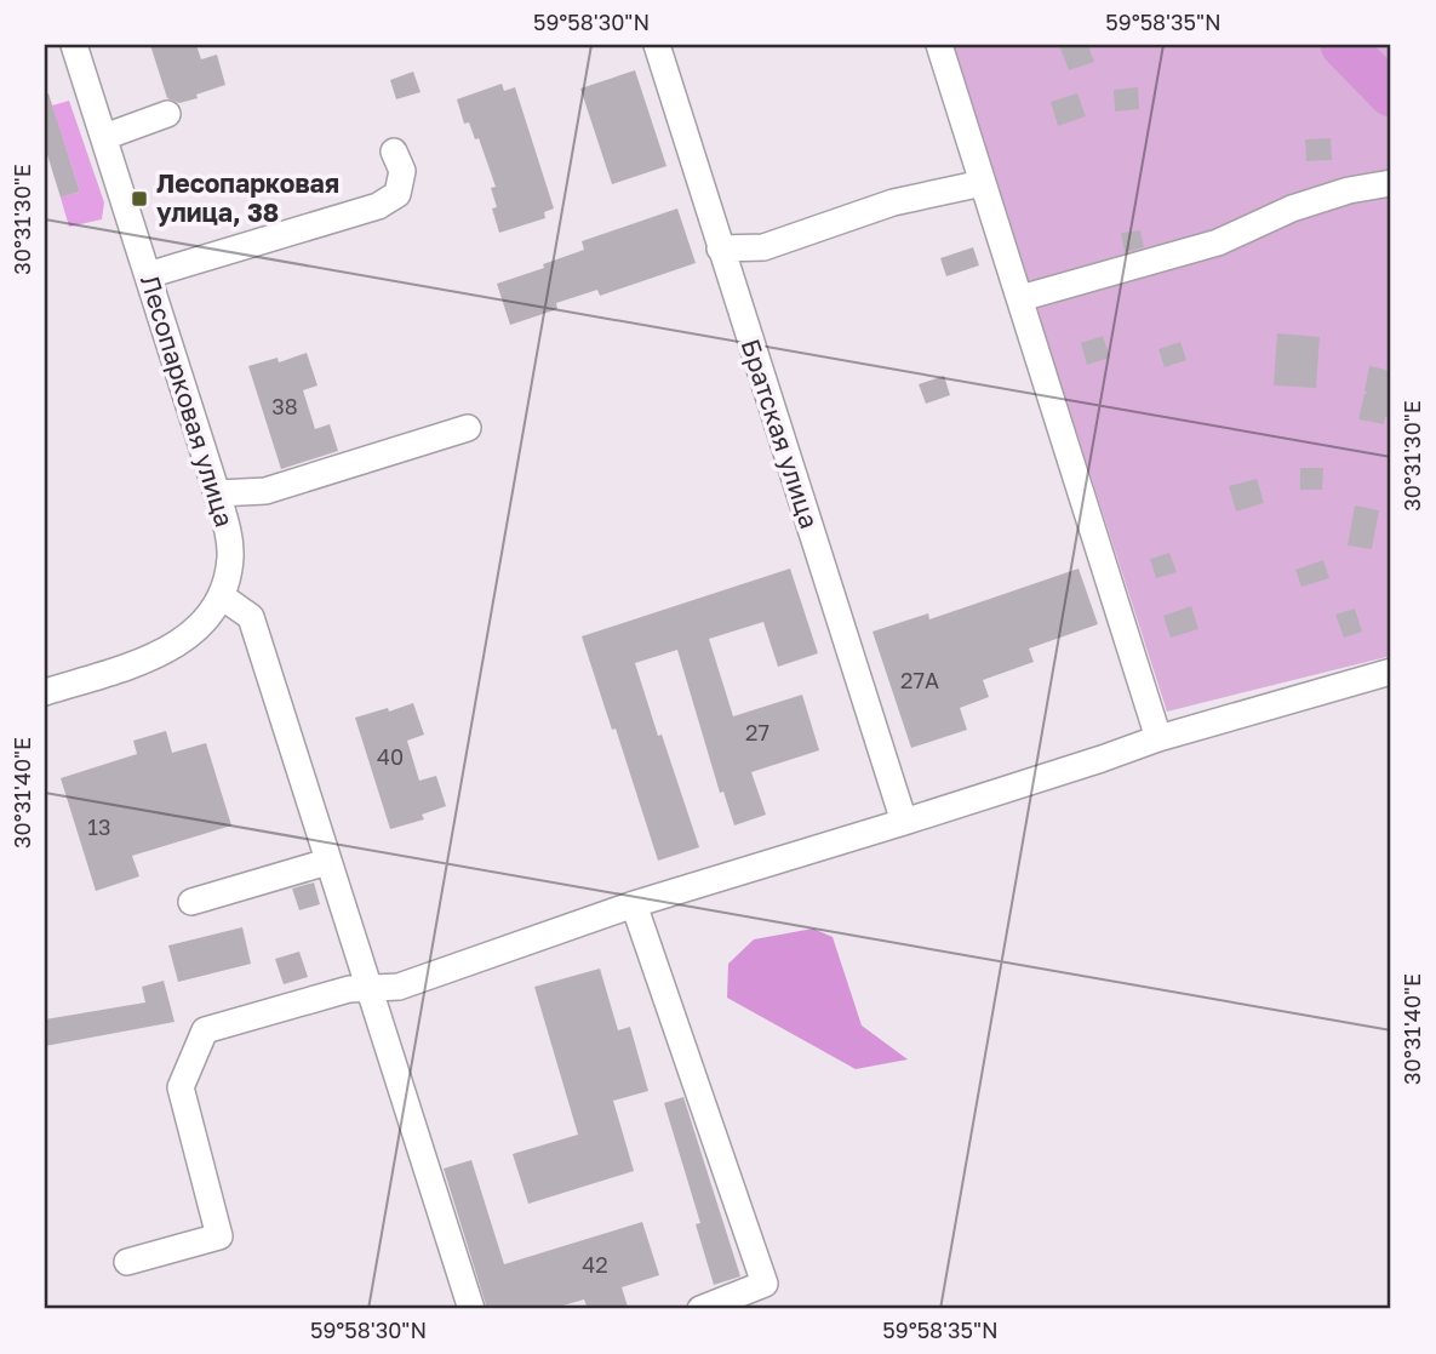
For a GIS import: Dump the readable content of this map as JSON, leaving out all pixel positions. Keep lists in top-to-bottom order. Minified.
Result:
{"streets":{"street":["Лесопарковая улица","Братская улица"]},"places":{"transit":["Лесопарковая улица, 38"]},"house_numbers":["38","27А","27","40","13","42"],"coordinates":["59°58'30\"N","59°58'35\"N","30°31'30\"E","30°31'40\"E"]}
